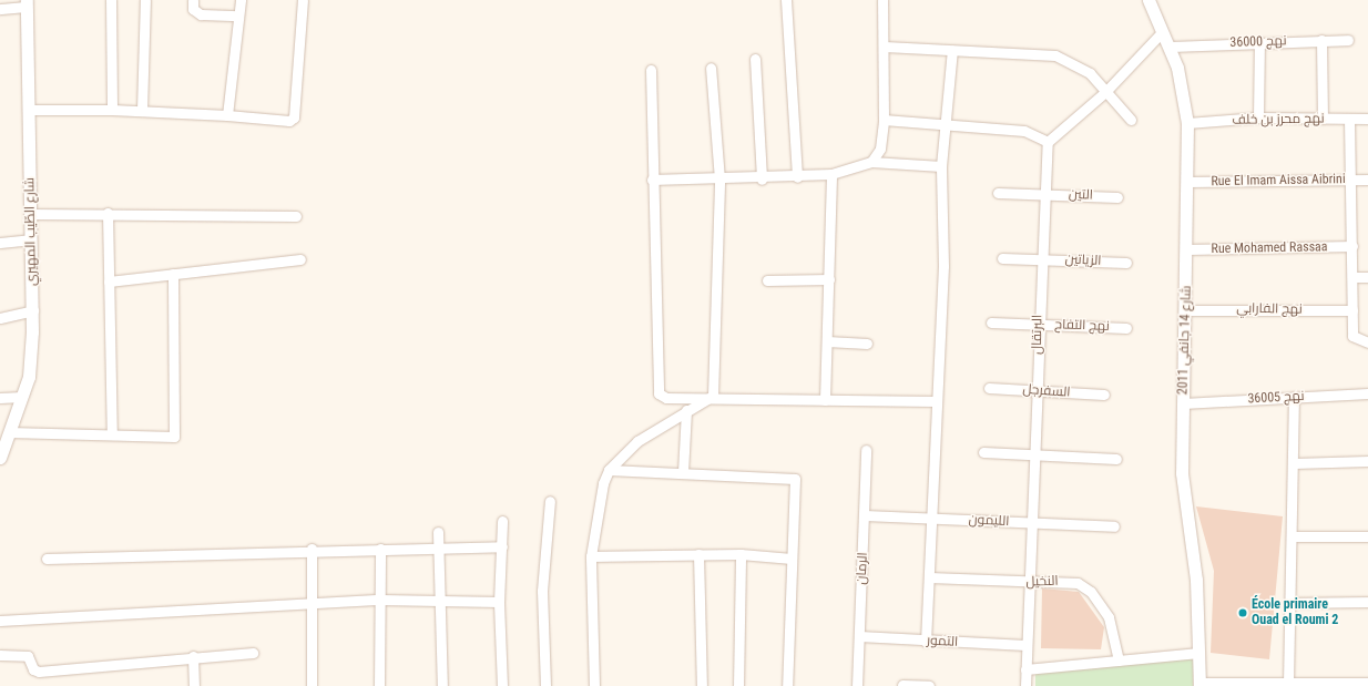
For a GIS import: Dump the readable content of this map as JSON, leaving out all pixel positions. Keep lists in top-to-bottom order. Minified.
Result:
{"streets":{"street":["نهج 36000","نهج محرز بن خلف","Rue El Imam Aissa Aibrini","التين","شارع الطّيب المهيري","Rue Mohamed Rassaa","الزياتين","نهج الفارابي","نهج التفاح","البرتقال","شارع 14 جانفي 2011","السفرجل","نهج 36005","الليمون","الرمان","النخيل","التمور"]},"crossings":[["نهج 36000","شارع 14 جانفي 2011"],["نهج محرز بن خلف","شارع 14 جانفي 2011"],["Rue El Imam Aissa Aibrini","شارع 14 جانفي 2011"],["التين","البرتقال"],["Rue Mohamed Rassaa","شارع 14 جانفي 2011"],["الزياتين","البرتقال"],["نهج الفارابي","شارع 14 جانفي 2011"],["نهج التفاح","البرتقال"],["البرتقال","السفرجل"],["البرتقال","الليمون"],["البرتقال","النخيل"],["البرتقال","التمور"],["شارع 14 جانفي 2011","نهج 36005"],["الليمون","الرمان"],["الرمان","التمور"]],"places":["École primaire Ouad el Roumi 2"]}
